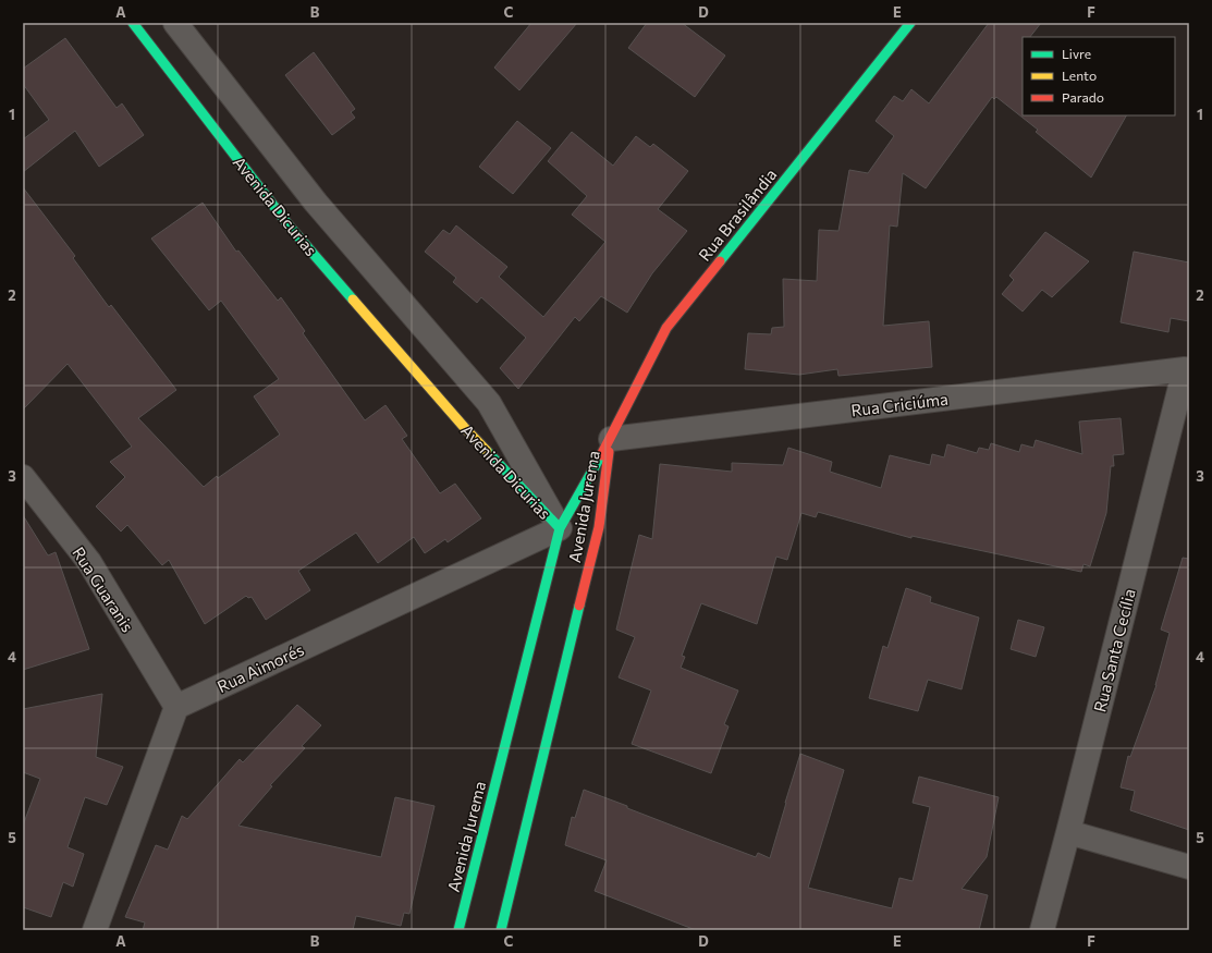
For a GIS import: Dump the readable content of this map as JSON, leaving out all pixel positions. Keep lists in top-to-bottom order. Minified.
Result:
{"streets":{"main road":["Avenida Dicurias","Rua Brasilândia","Avenida Jurema"],"street":["Rua Criciúma","Rua Guaranis","Rua Santa Cecília","Rua Aimorés"]},"crossings":[["Avenida Dicurias","Avenida Jurema"],["Avenida Dicurias","Rua Aimorés"],["Rua Brasilândia","Rua Criciúma"],["Rua Brasilândia","Avenida Jurema"],["Rua Criciúma","Avenida Jurema"],["Rua Criciúma","Rua Santa Cecília"],["Avenida Jurema","Rua Aimorés"],["Rua Guaranis","Rua Aimorés"]],"legend":["Livre","Lento","Parado"],"grid":{"columns":["A","B","C","D","E","F"],"rows":["1","2","3","4","5"]}}
